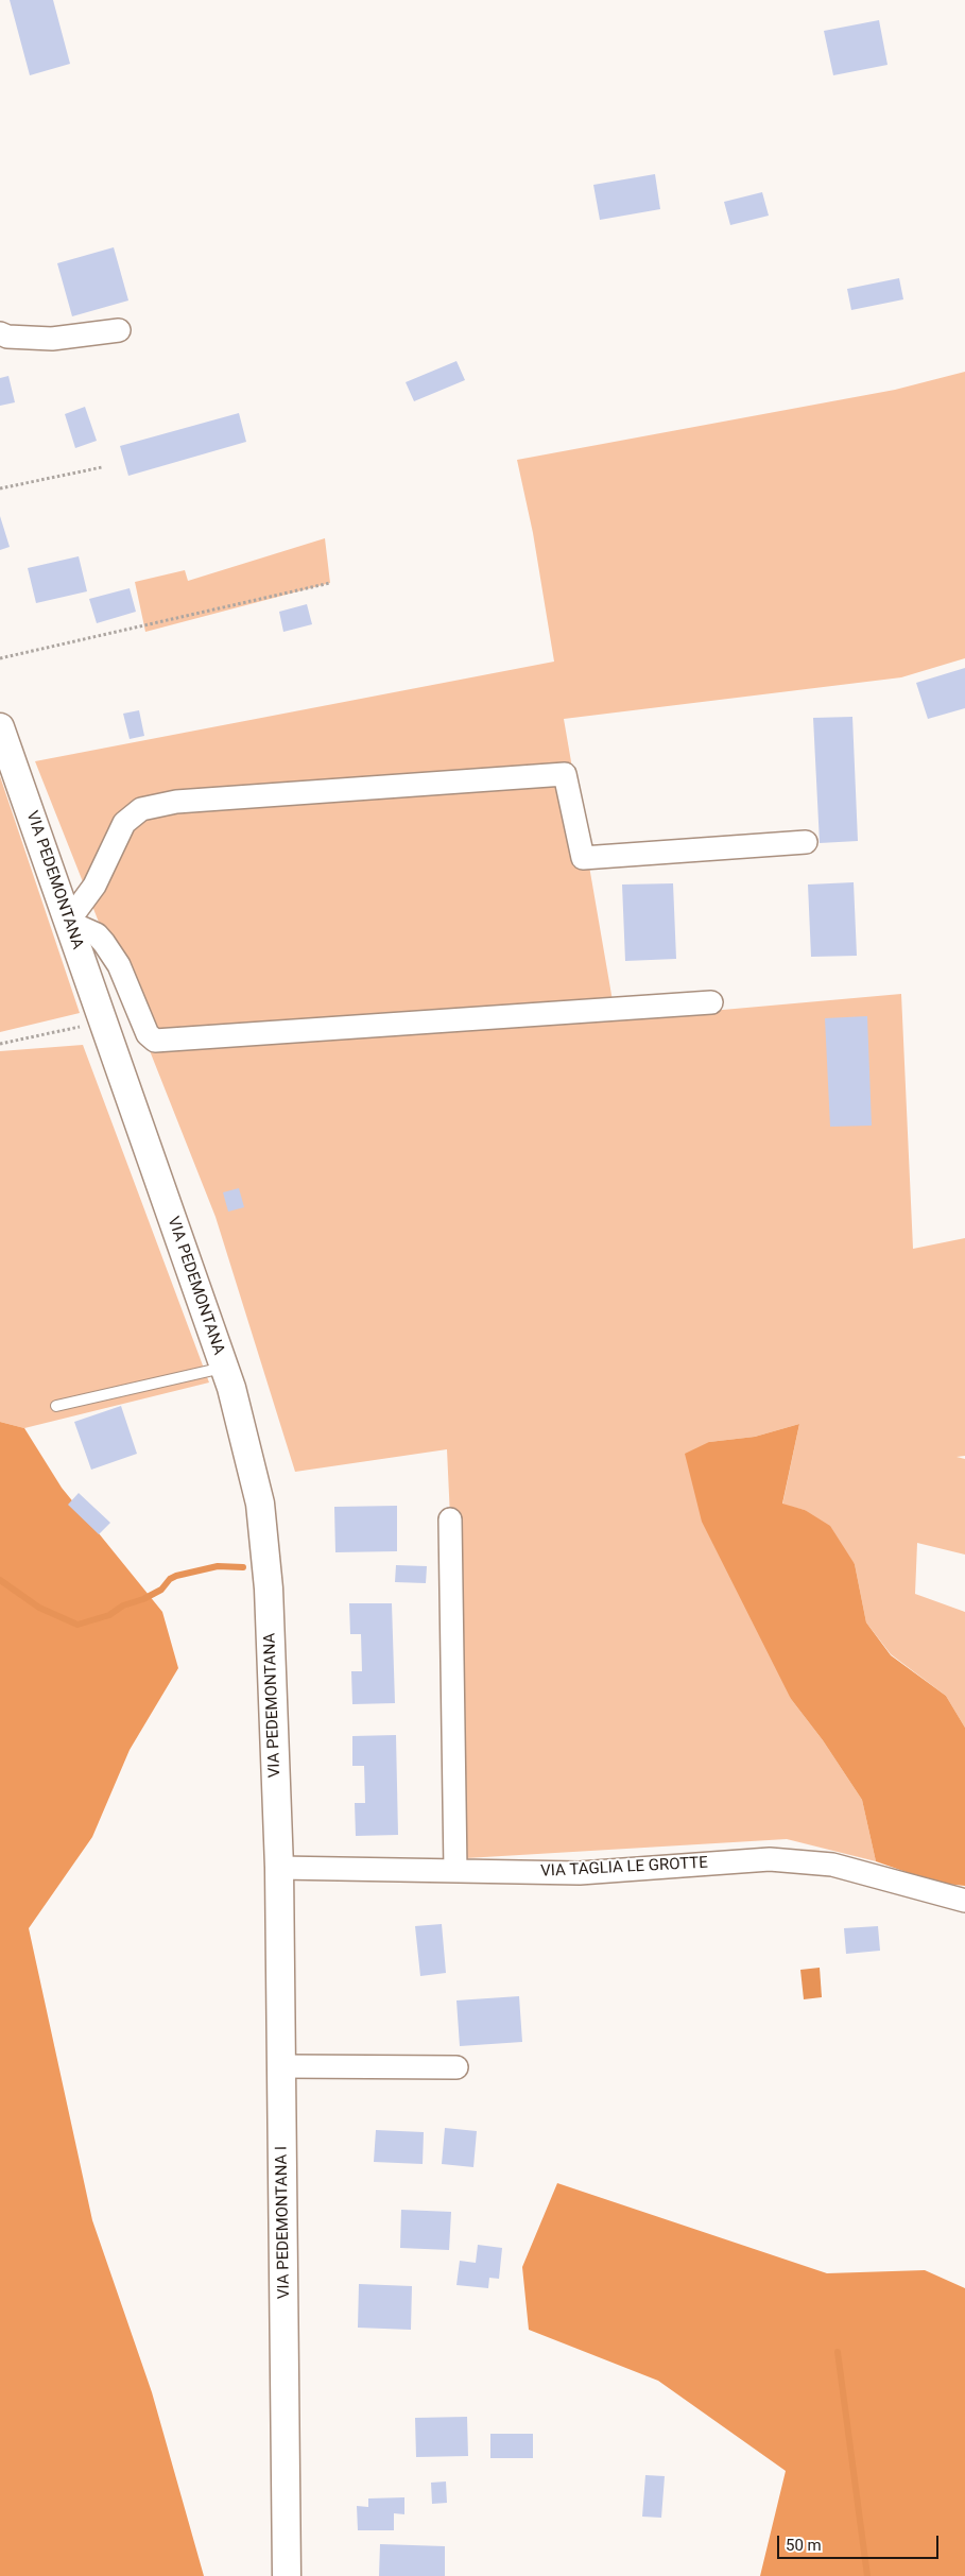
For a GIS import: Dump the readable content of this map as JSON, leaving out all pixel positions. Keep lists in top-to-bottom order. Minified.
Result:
{"streets":{"street":["VIA PEDEMONTANA","VIA TAGLIA LE GROTTE","VIA PEDEMONTANA I"]},"crossings":[["VIA PEDEMONTANA","VIA TAGLIA LE GROTTE"],["VIA PEDEMONTANA","VIA PEDEMONTANA I"],["VIA TAGLIA LE GROTTE","VIA PEDEMONTANA I"]],"scale_bar":"50 m"}
